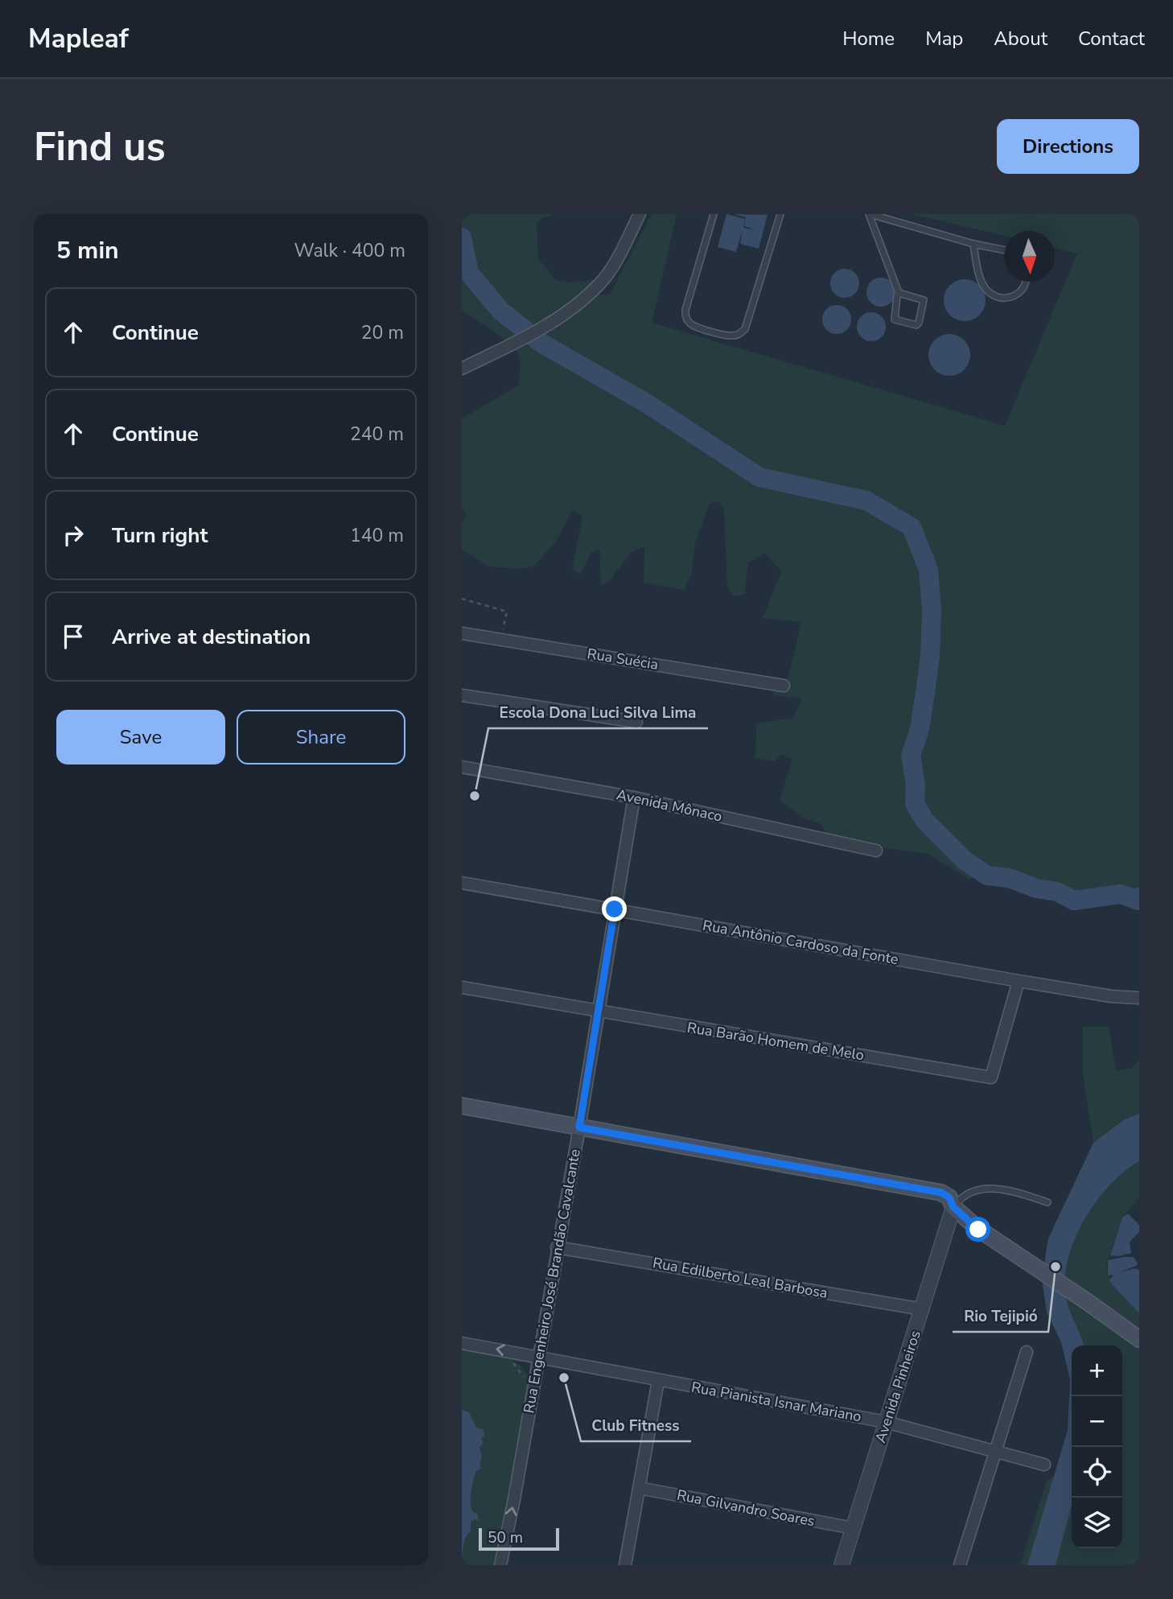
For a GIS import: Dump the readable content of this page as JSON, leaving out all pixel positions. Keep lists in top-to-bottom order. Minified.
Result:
{"streets":{"street":["Rua Suécia","Avenida Mônaco","Rua Antônio Cardoso da Fonte","Rua Barão Homem de Melo","Rua Edilberto Leal Barbosa","Rua Engenheiro José Brandão Cavalcante","Avenida Pinheiros","Rua Pianista Isnar Mariano","Rua Gilvandro Soares"]},"crossings":[["Avenida Mônaco","Rua Engenheiro José Brandão Cavalcante"],["Rua Antônio Cardoso da Fonte","Rua Barão Homem de Melo"],["Rua Antônio Cardoso da Fonte","Rua Engenheiro José Brandão Cavalcante"],["Rua Barão Homem de Melo","Rua Engenheiro José Brandão Cavalcante"],["Rua Edilberto Leal Barbosa","Rua Engenheiro José Brandão Cavalcante"],["Rua Edilberto Leal Barbosa","Avenida Pinheiros"],["Rua Engenheiro José Brandão Cavalcante","Rua Pianista Isnar Mariano"],["Avenida Pinheiros","Rua Pianista Isnar Mariano"],["Avenida Pinheiros","Rua Gilvandro Soares"]],"places":["Escola Dona Luci Silva Lima","Rio Tejipió","Club Fitness"],"scale_bar":"50 m","north":"bottom","page":{"header":"Mapleaf","nav":["Home","Map","About","Contact"],"buttons":["Directions",["Save","Share"]],"title":"Find us","heading":["5 min","Walk · 400 m"],"list":[["Continue","20 m"],["Continue","240 m"],["Turn right","140 m"],"Arrive at destination"],"map_buttons":["+","−"],"scale":"50 m"}}
